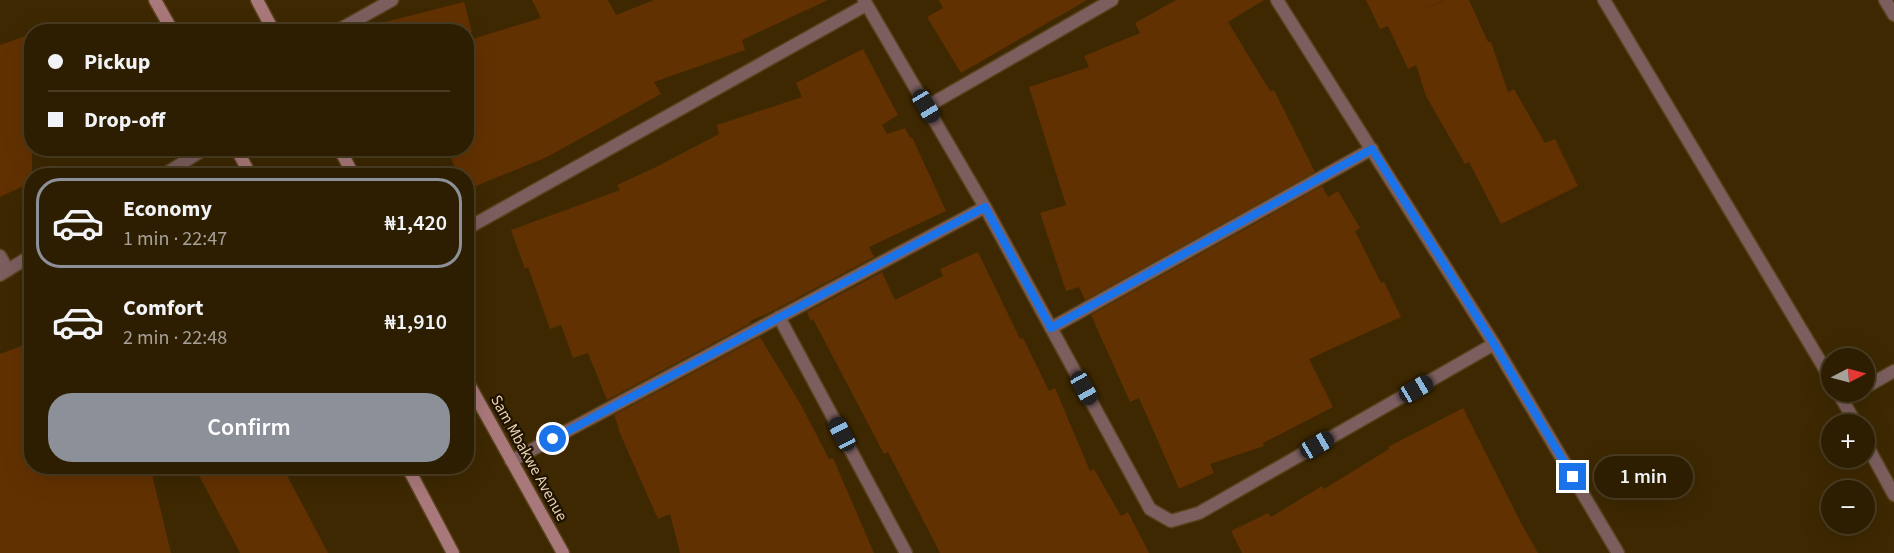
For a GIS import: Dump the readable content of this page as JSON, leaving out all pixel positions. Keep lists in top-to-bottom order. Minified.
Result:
{"streets":{"main road":["Sam Mbakwe Avenue"]},"north":"right","page":{"banner":["Pickup","Drop-off"],"list":[{"name":"Economy","note":"1 min · 22:47","value":"₦1,420"},{"name":"Comfort","note":"2 min · 22:48","value":"₦1,910"}],"map_buttons":["+","−"],"buttons":"Confirm","bubble":"1 min"}}
